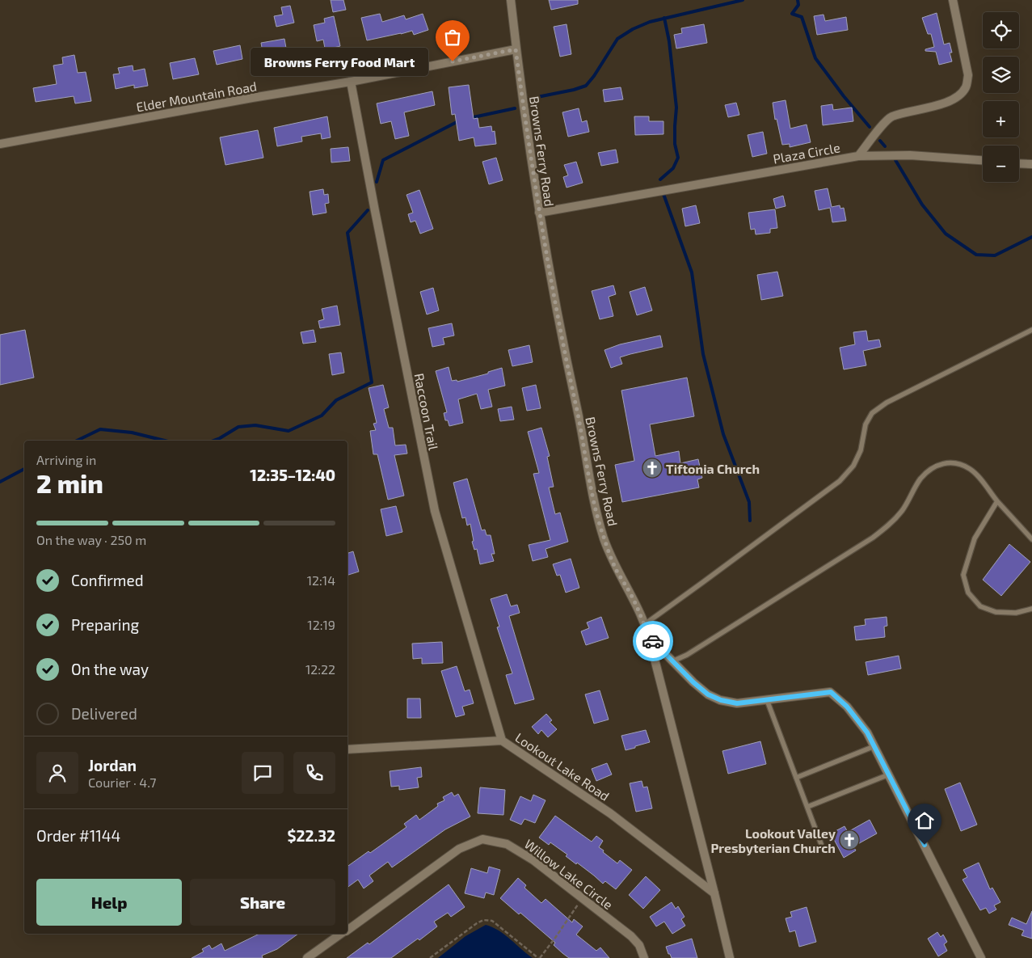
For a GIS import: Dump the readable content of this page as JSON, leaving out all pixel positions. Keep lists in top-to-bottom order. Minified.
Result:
{"streets":{"street":["Elder Mountain Road","Browns Ferry Road","Plaza Circle","Raccoon Trail","Lookout Lake Road","Willow Lake Circle"]},"crossings":[["Elder Mountain Road","Browns Ferry Road"],["Elder Mountain Road","Raccoon Trail"],["Browns Ferry Road","Plaza Circle"],["Browns Ferry Road","Lookout Lake Road"],["Raccoon Trail","Lookout Lake Road"]],"places":{"other":["Browns Ferry Food Mart"],"church":["Tiftonia Church","Lookout Valley Presbyterian Church"]},"page":{"map_buttons":["+","−"],"bubble":"Browns Ferry Food Mart","heading":["2 min","Arriving in","12:35–12:40"],"panel":["Jordan","Courier · 4.7","Order #1144","$22.32"],"bar":"On the way · 250 m","list":[["Confirmed","12:14"],["Preparing","12:19"],["On the way","12:22"],"Delivered"],"buttons":["Help","Share"]}}
